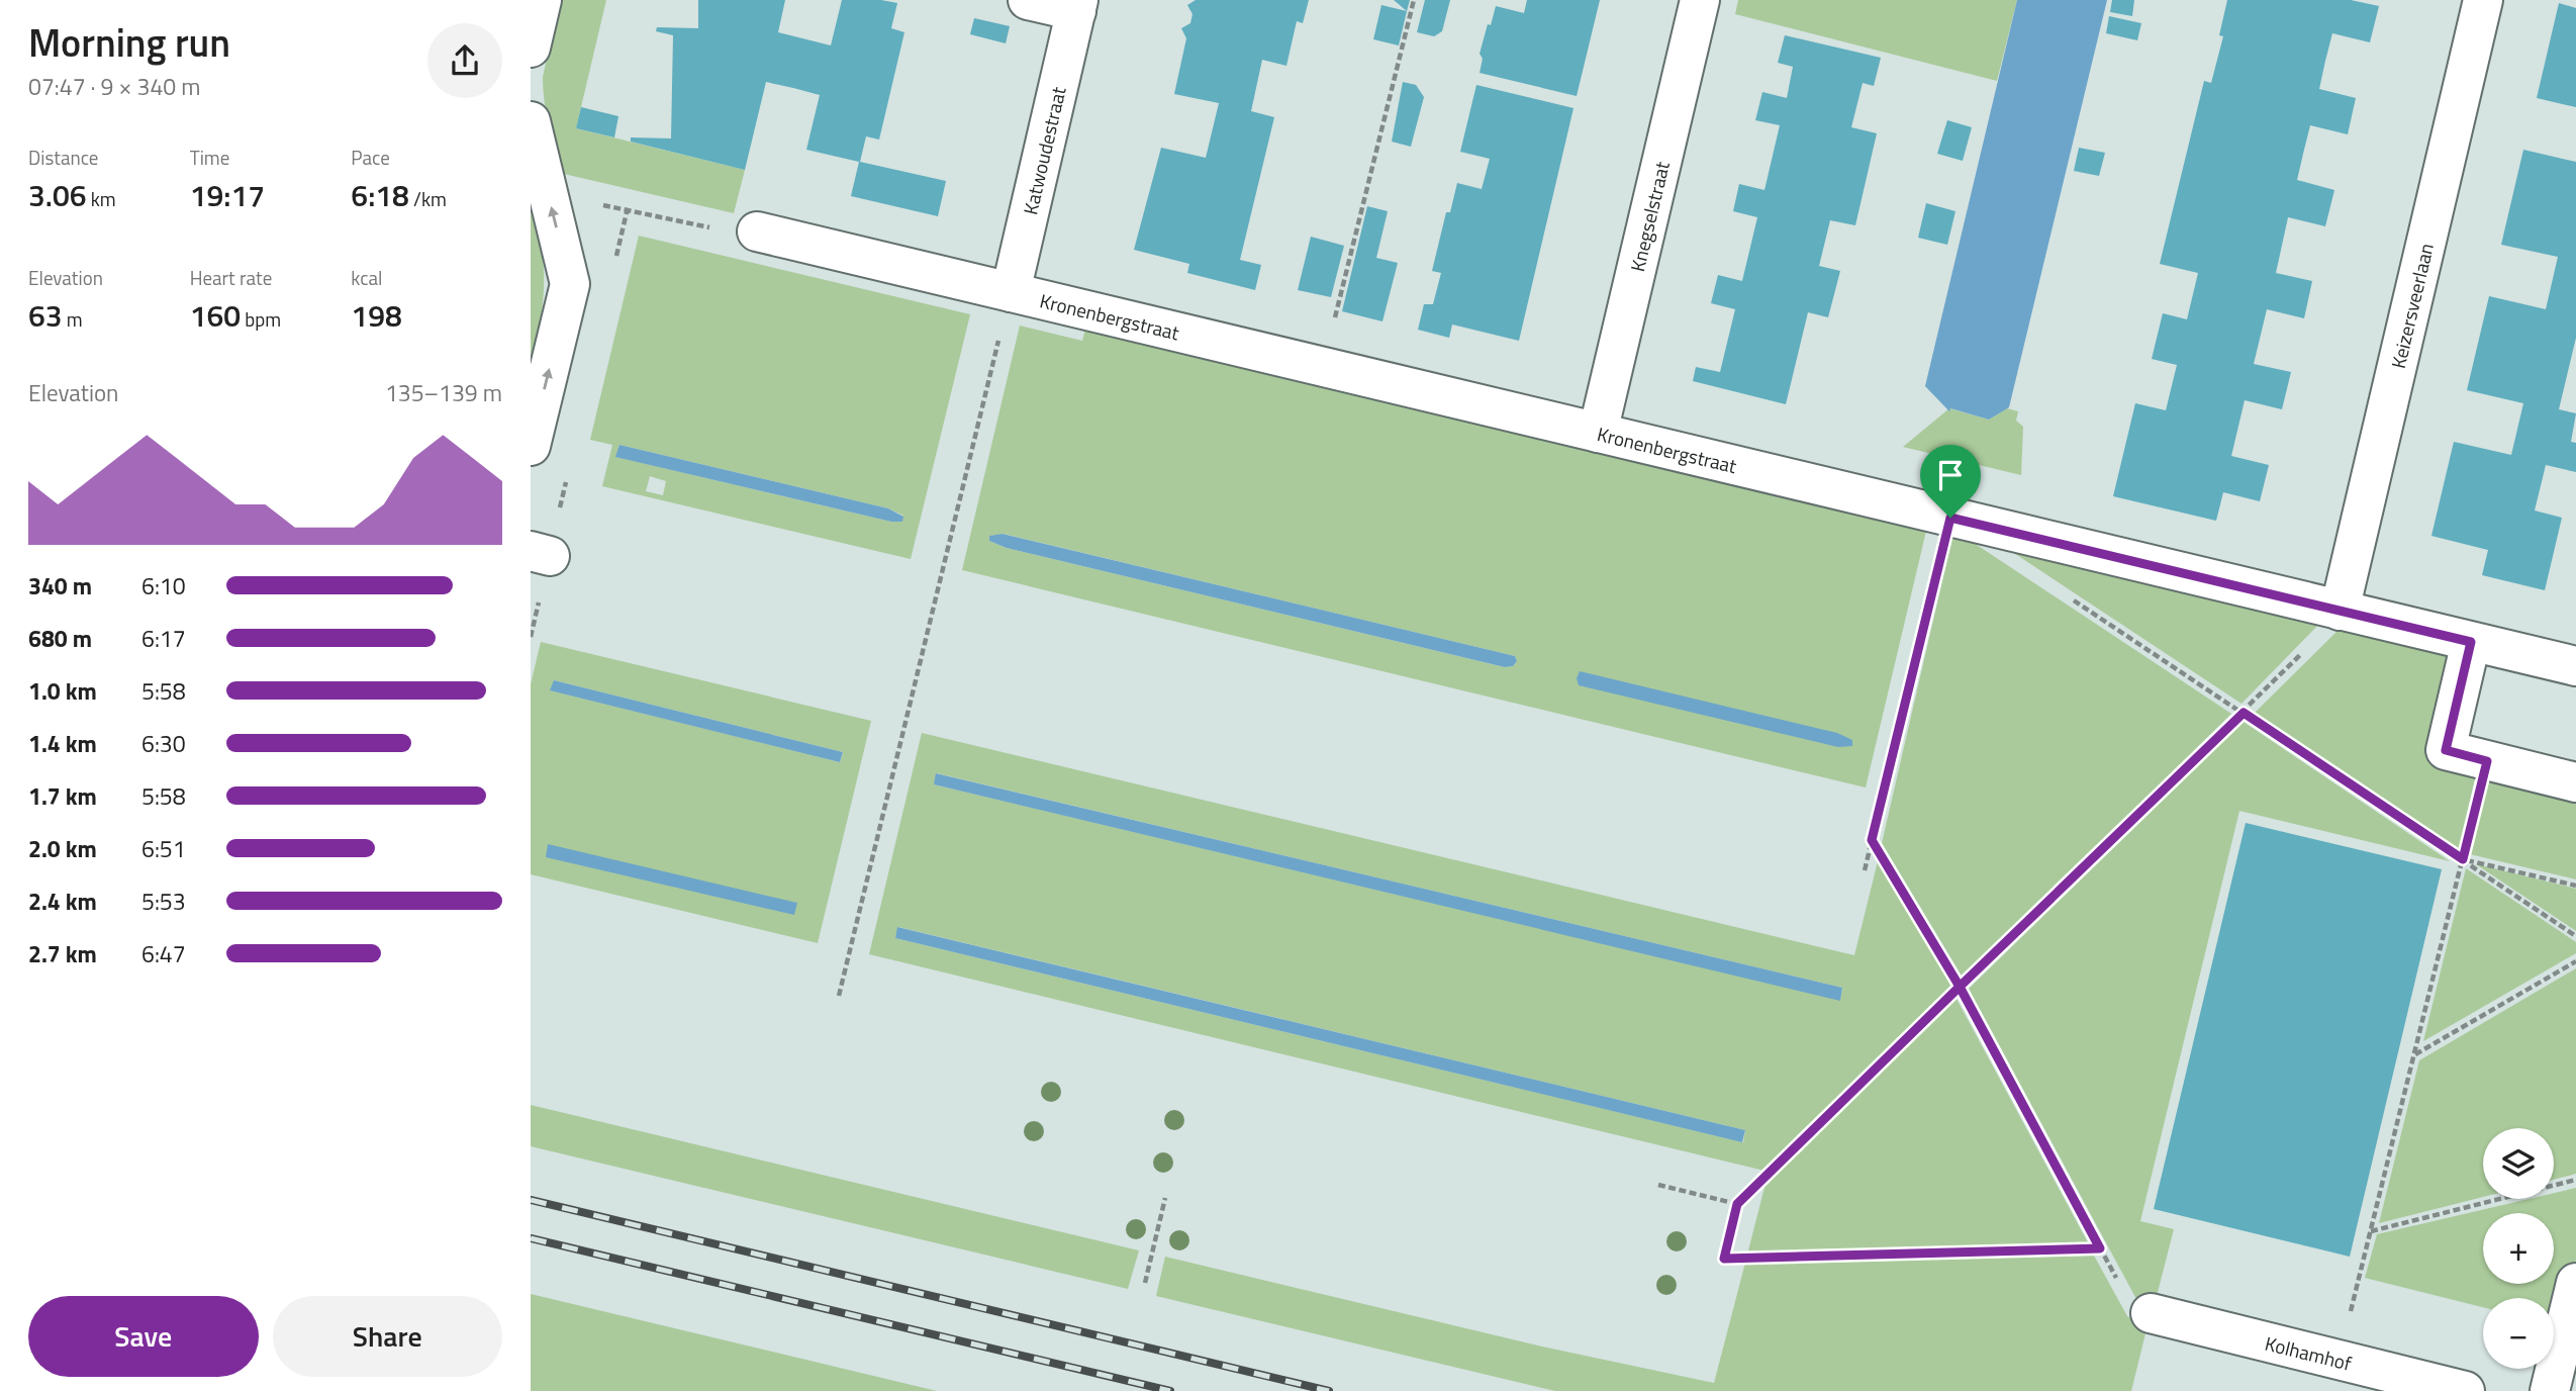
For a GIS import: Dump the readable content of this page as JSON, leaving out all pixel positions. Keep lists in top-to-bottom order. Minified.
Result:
{"streets":{"street":["Katwoudestraat","Knegselstraat","Keizersveerlaan","Kronenbergstraat","Kolhamhof"]},"crossings":[["Katwoudestraat","Kronenbergstraat"],["Knegselstraat","Kronenbergstraat"],["Keizersveerlaan","Kronenbergstraat"]],"page":{"heading":["Morning run","07:47 · 9 × 340 m"],"stats":[["Distance","3.06 km"],["Time","19:17"],["Pace","6:18 /km"],["Elevation","63 m"],["Heart rate","160 bpm"],["kcal","198"]],"chart":["Elevation","135–139 m"],"list":[{"name":"340 m","note":"6:10"},{"name":"680 m","note":"6:17"},{"name":"1.0 km","note":"5:58"},{"name":"1.4 km","note":"6:30"},{"name":"1.7 km","note":"5:58"},{"name":"2.0 km","note":"6:51"},{"name":"2.4 km","note":"5:53"},{"name":"2.7 km","note":"6:47"}],"map_buttons":["+","−"],"buttons":["Save","Share"]}}
